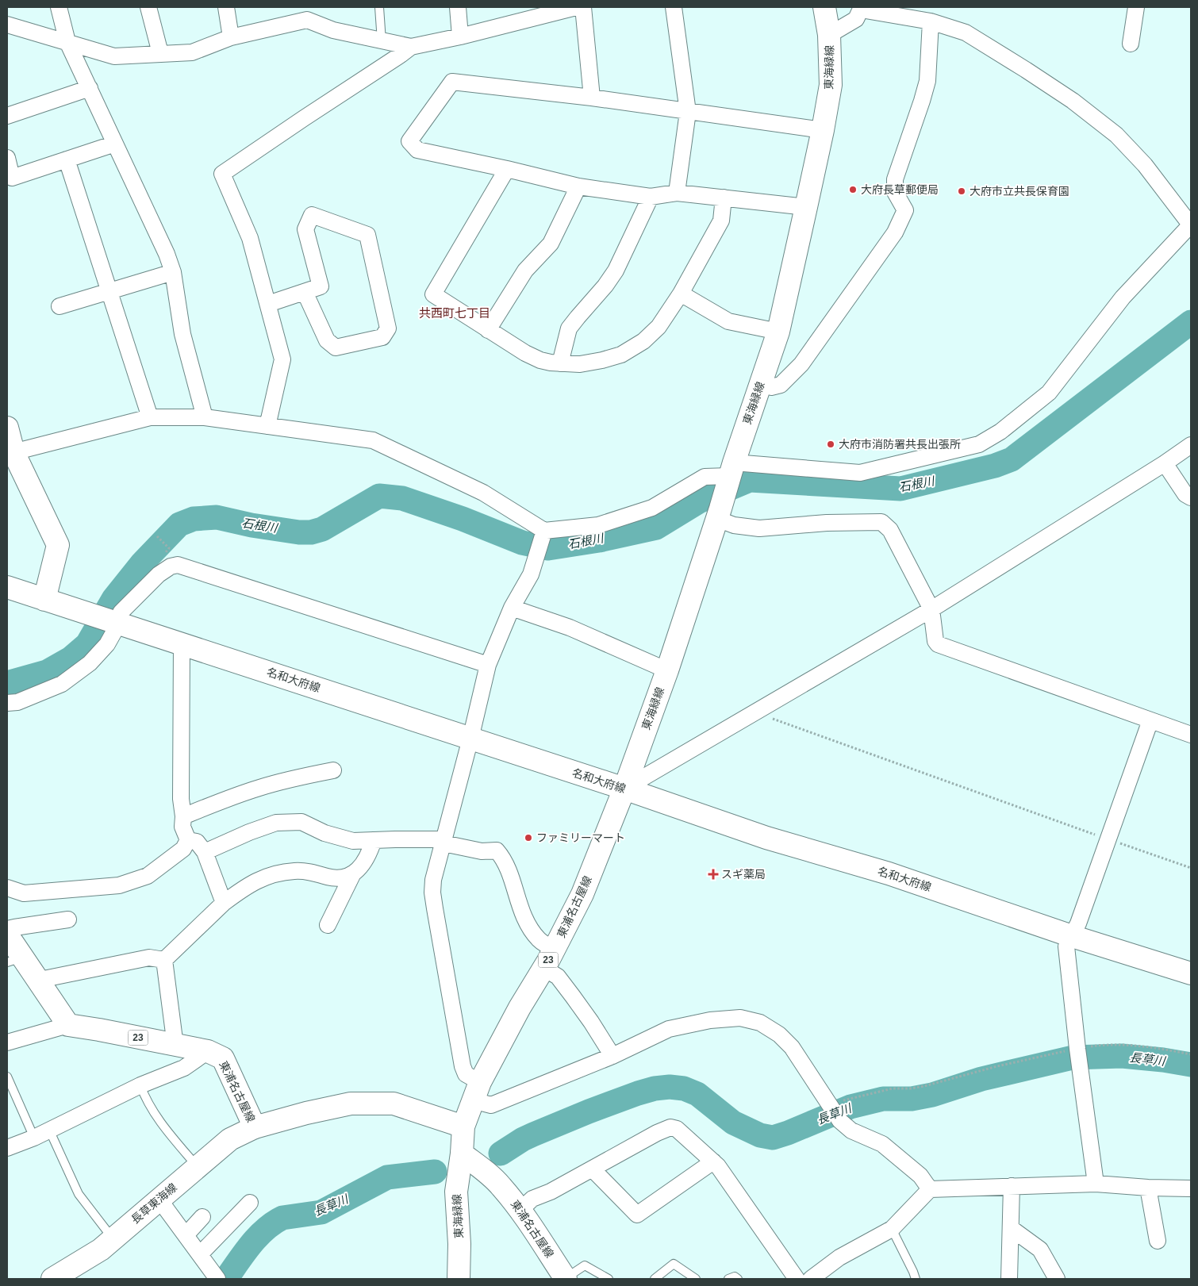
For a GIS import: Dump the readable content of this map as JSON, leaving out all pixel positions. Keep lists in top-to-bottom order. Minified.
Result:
{"streets":{"main road":["東海緑線","名和大府線","東浦名古屋線","23","長草東海線"]},"crossings":[["東海緑線","名和大府線"],["東海緑線","東浦名古屋線"],["名和大府線","東浦名古屋線"],["東浦名古屋線","長草東海線"]],"districts":["共西町七丁目"],"water":["石根川","長草川"],"places":{"other":["大府長草郵便局","大府市立共長保育園","大府市消防署共長出張所","ファミリーマート"],"health":["スギ薬局"]}}
